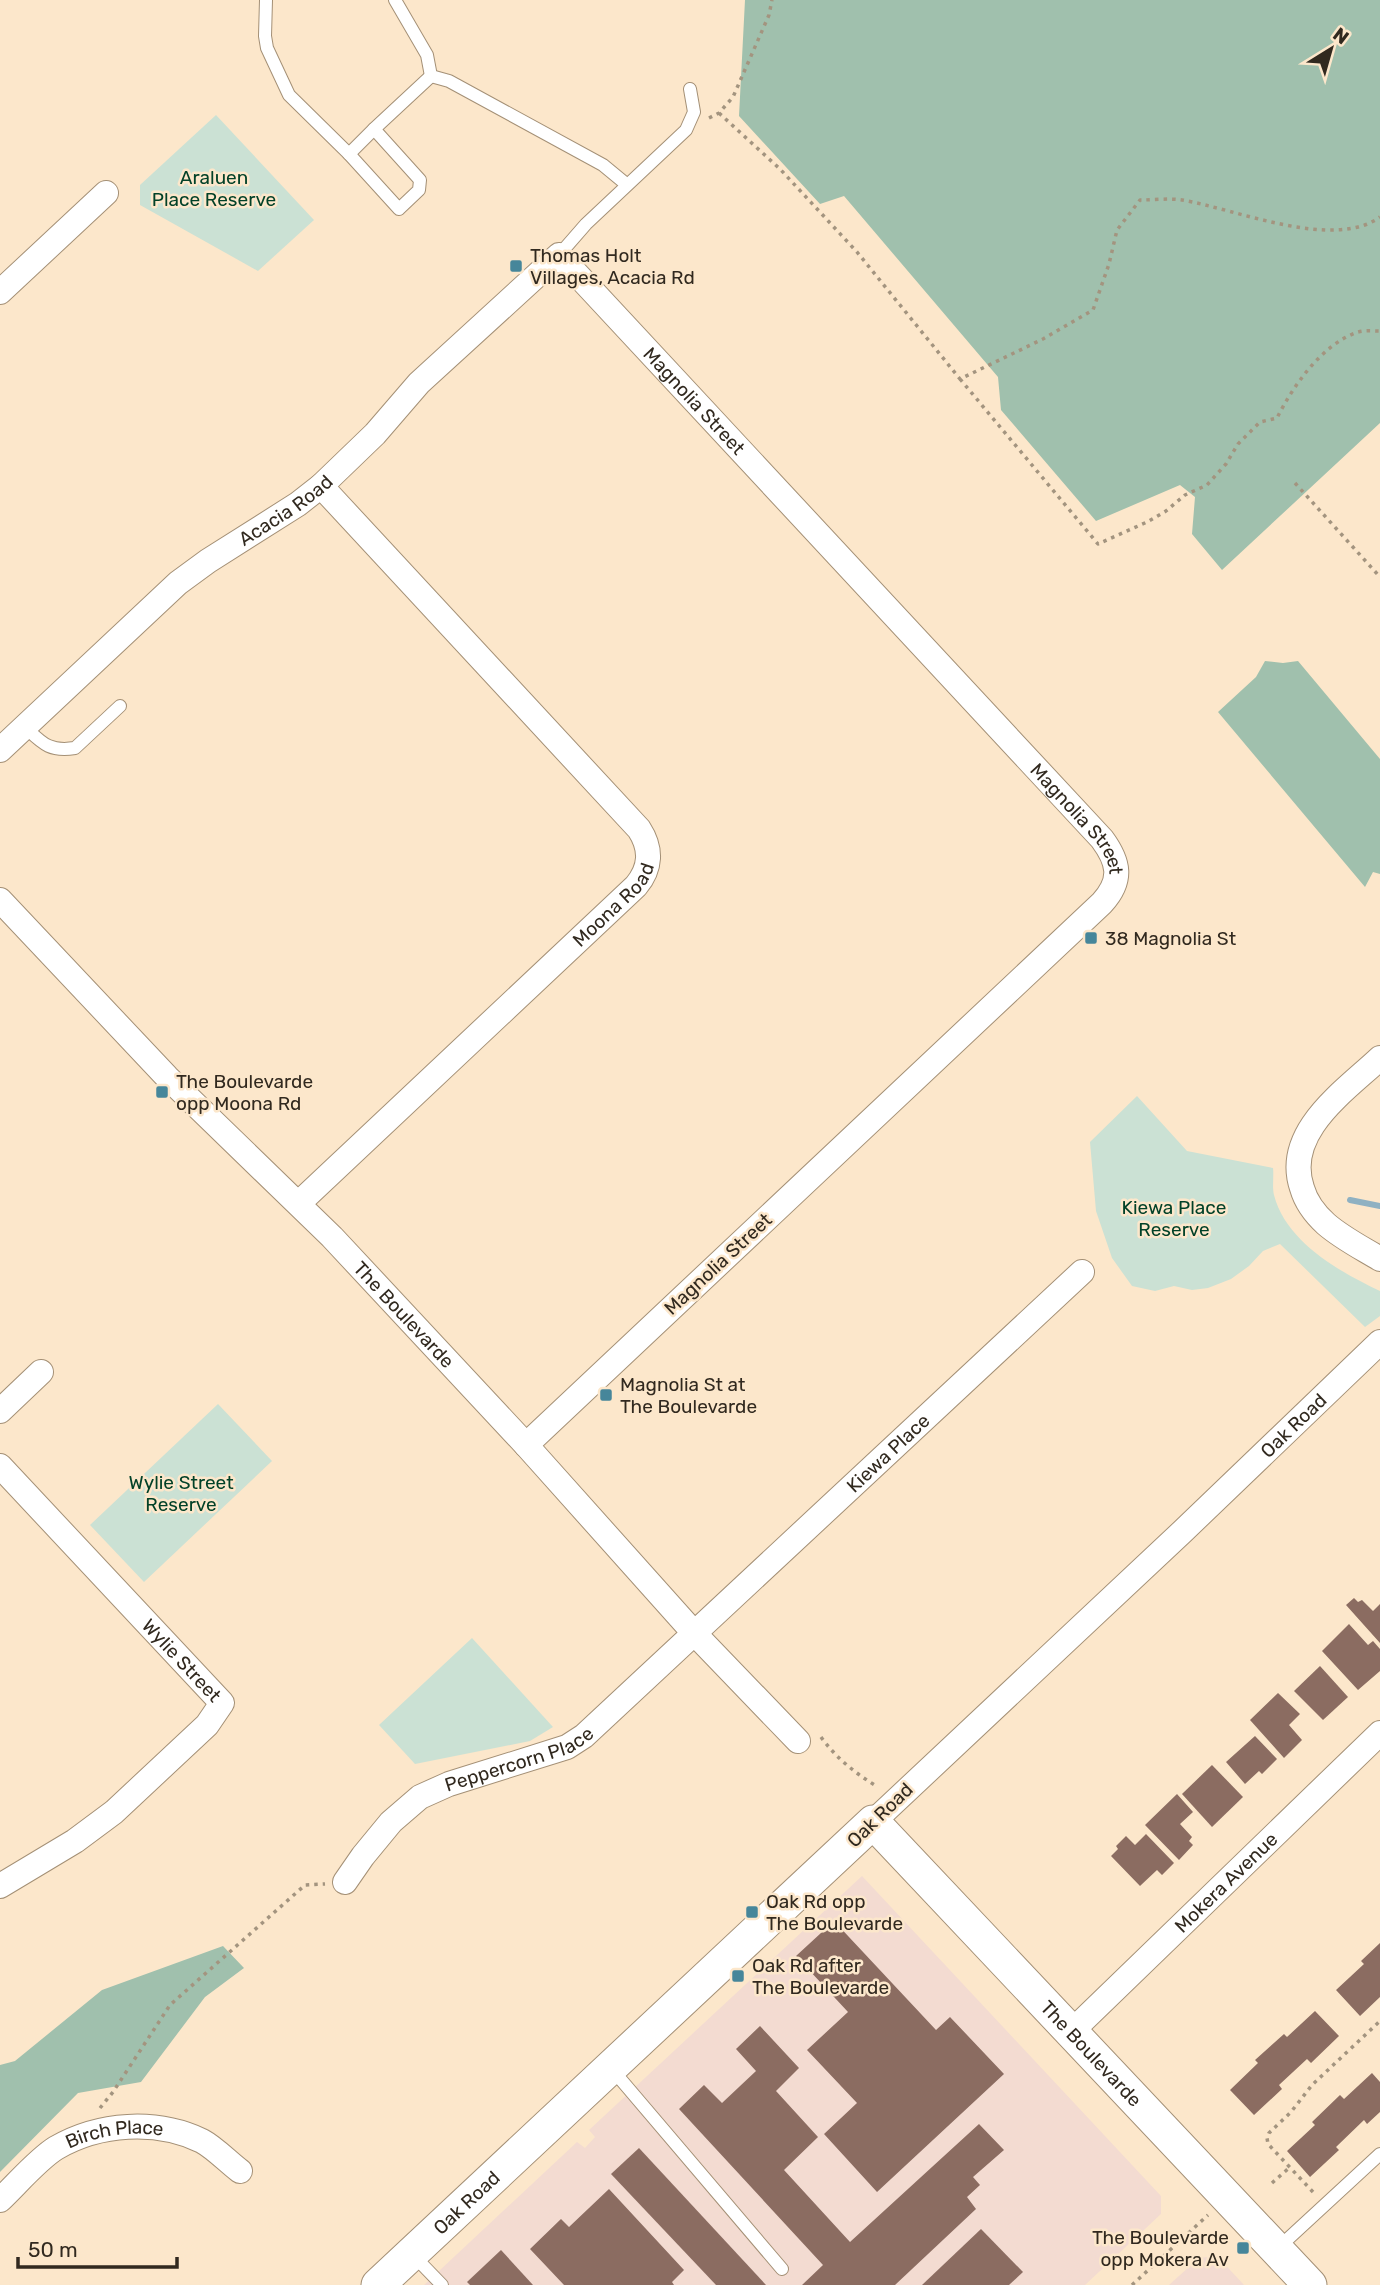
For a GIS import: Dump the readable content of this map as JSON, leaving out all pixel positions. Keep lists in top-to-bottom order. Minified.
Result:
{"streets":{"street":["Magnolia Street","Acacia Road","Moona Road","The Boulevarde","Oak Road","Kiewa Place","Wylie Street","Peppercorn Place","Mokera Avenue","Birch Place"]},"crossings":[["Magnolia Street","Acacia Road"],["Magnolia Street","The Boulevarde"],["Acacia Road","Moona Road"],["Moona Road","The Boulevarde"],["The Boulevarde","Oak Road"],["The Boulevarde","Kiewa Place"],["The Boulevarde","Peppercorn Place"],["The Boulevarde","Mokera Avenue"],["Kiewa Place","Peppercorn Place"]],"parks":["Araluen Place Reserve","Kiewa Place Reserve","Wylie Street Reserve"],"places":{"transit":["Thomas Holt Villages, Acacia Rd","38 Magnolia St","The Boulevarde opp Moona Rd","Magnolia St at The Boulevarde","Oak Rd opp The Boulevarde","Oak Rd after The Boulevarde","The Boulevarde opp Mokera Av"]},"scale_bar":"50 m","north":"top right"}
